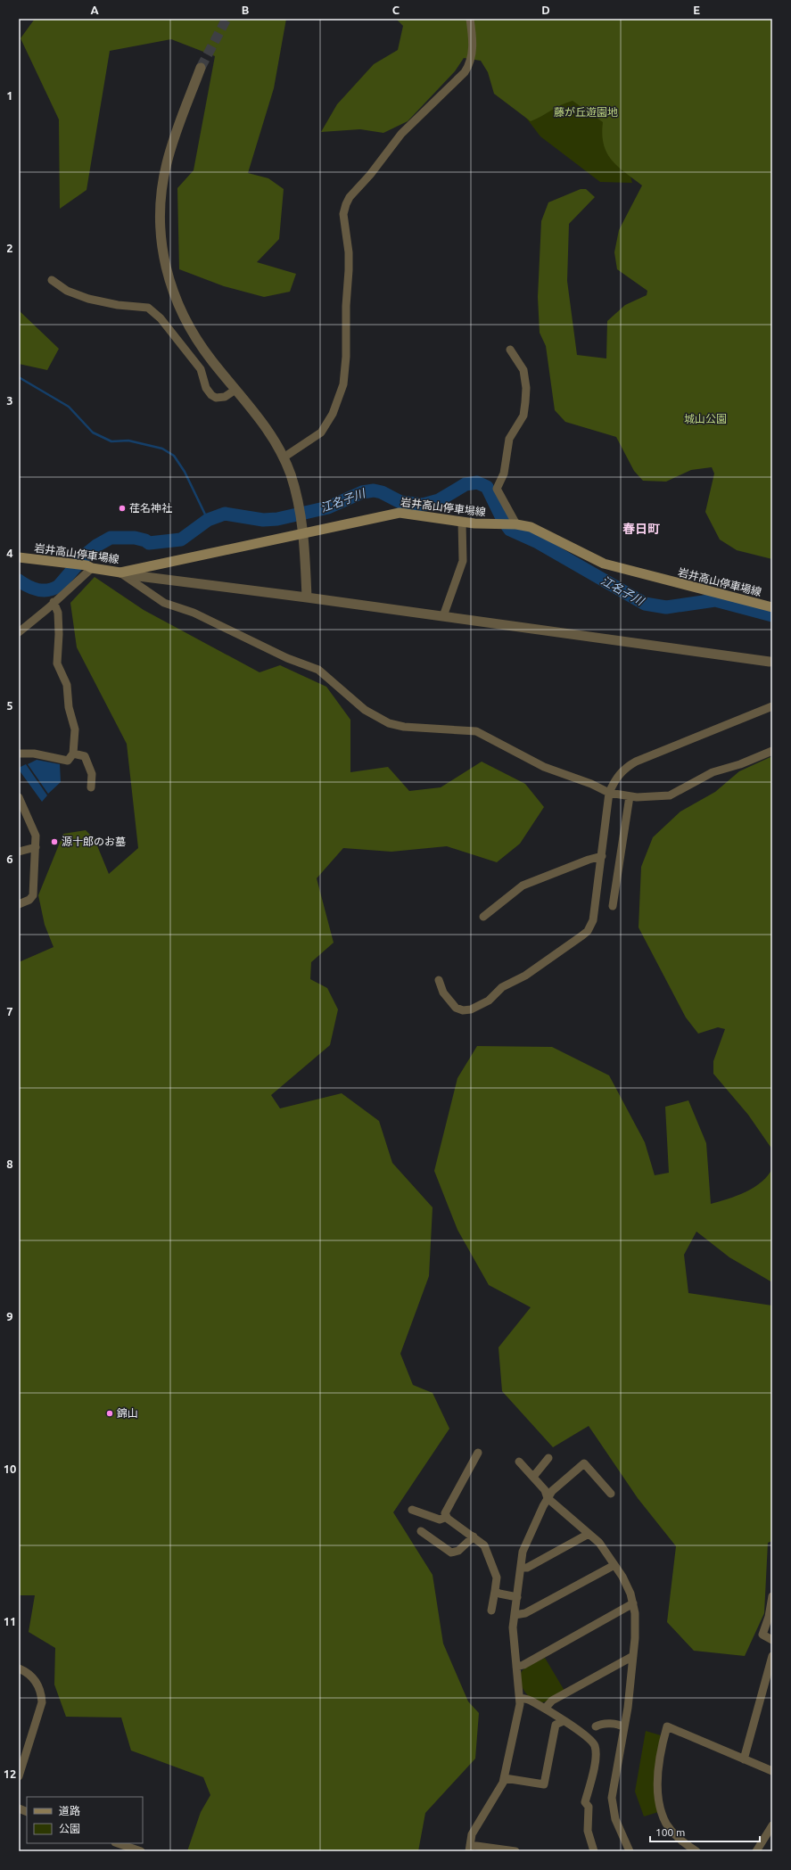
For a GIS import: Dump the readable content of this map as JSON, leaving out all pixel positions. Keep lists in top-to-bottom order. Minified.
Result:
{"streets":{"main road":["岩井高山停車場線"]},"districts":["春日町"],"water":["江名子川"],"parks":["藤が丘遊園地","城山公園"],"places":["荏名神社","源十郎のお墓","錦山"],"legend":["道路","公園"],"scale_bar":"100 m","grid":{"columns":["A","B","C","D","E"],"rows":["1","2","3","4","5","6","7","8","9","10","11","12"]}}
